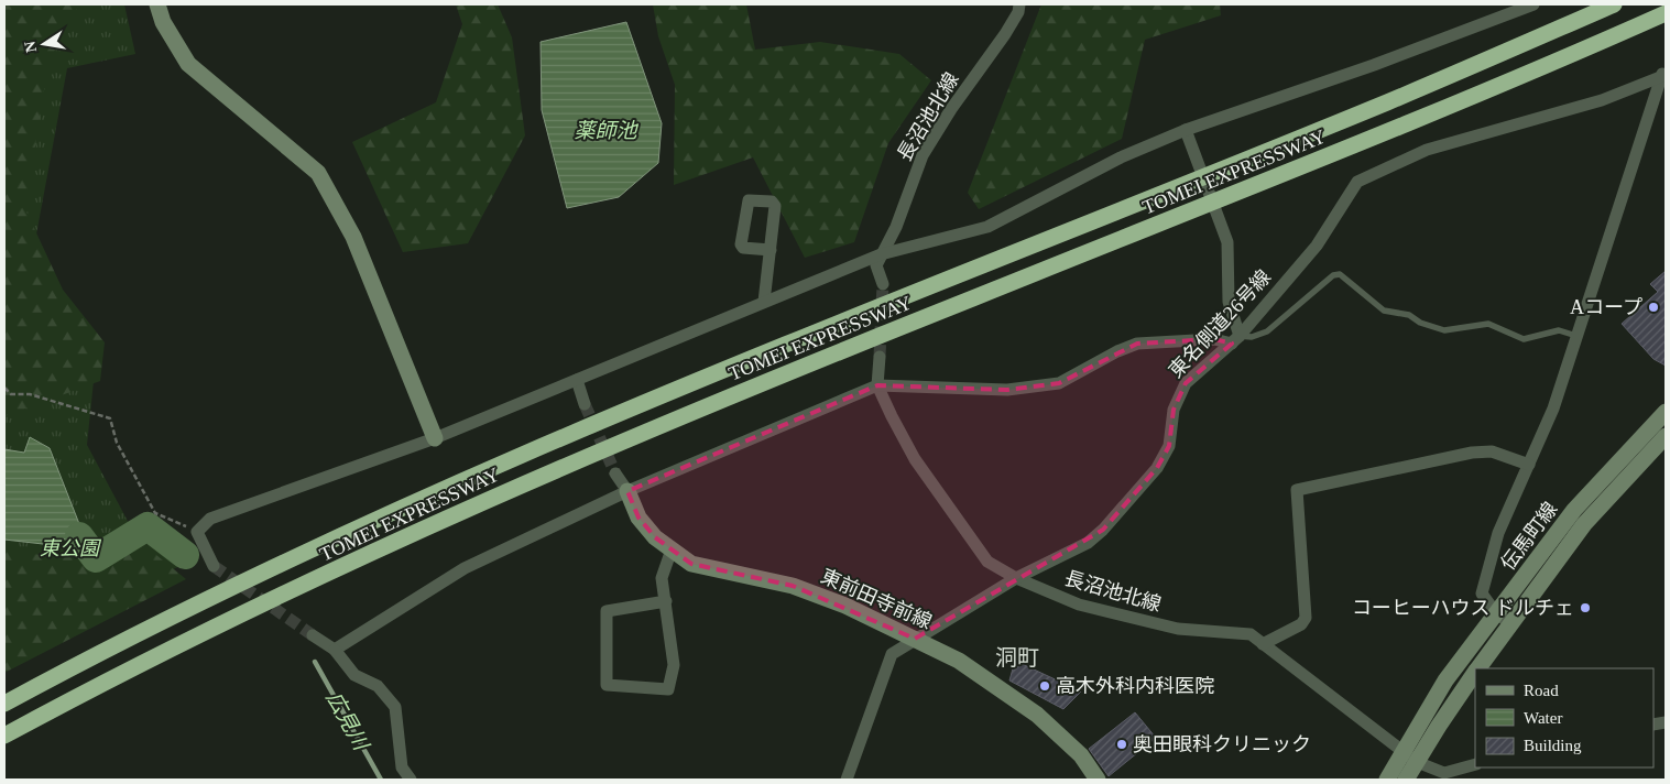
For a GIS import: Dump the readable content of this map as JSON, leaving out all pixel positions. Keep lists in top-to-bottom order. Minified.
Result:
{"streets":{"highway":["TOMEI EXPRESSWAY"],"street":["長沼池北線","東名側道26号線","伝馬町線","東前田寺前線"]},"crossings":[["長沼池北線","東名側道26号線"],["長沼池北線","伝馬町線"],["東名側道26号線","東前田寺前線"]],"districts":["洞町"],"water":["薬師池","広見川"],"parks":["東公園"],"places":["Aコープ","コーヒーハウス ドルチェ","高木外科内科医院","奥田眼科クリニック"],"legend":["Road","Water","Building"],"north":"left"}
